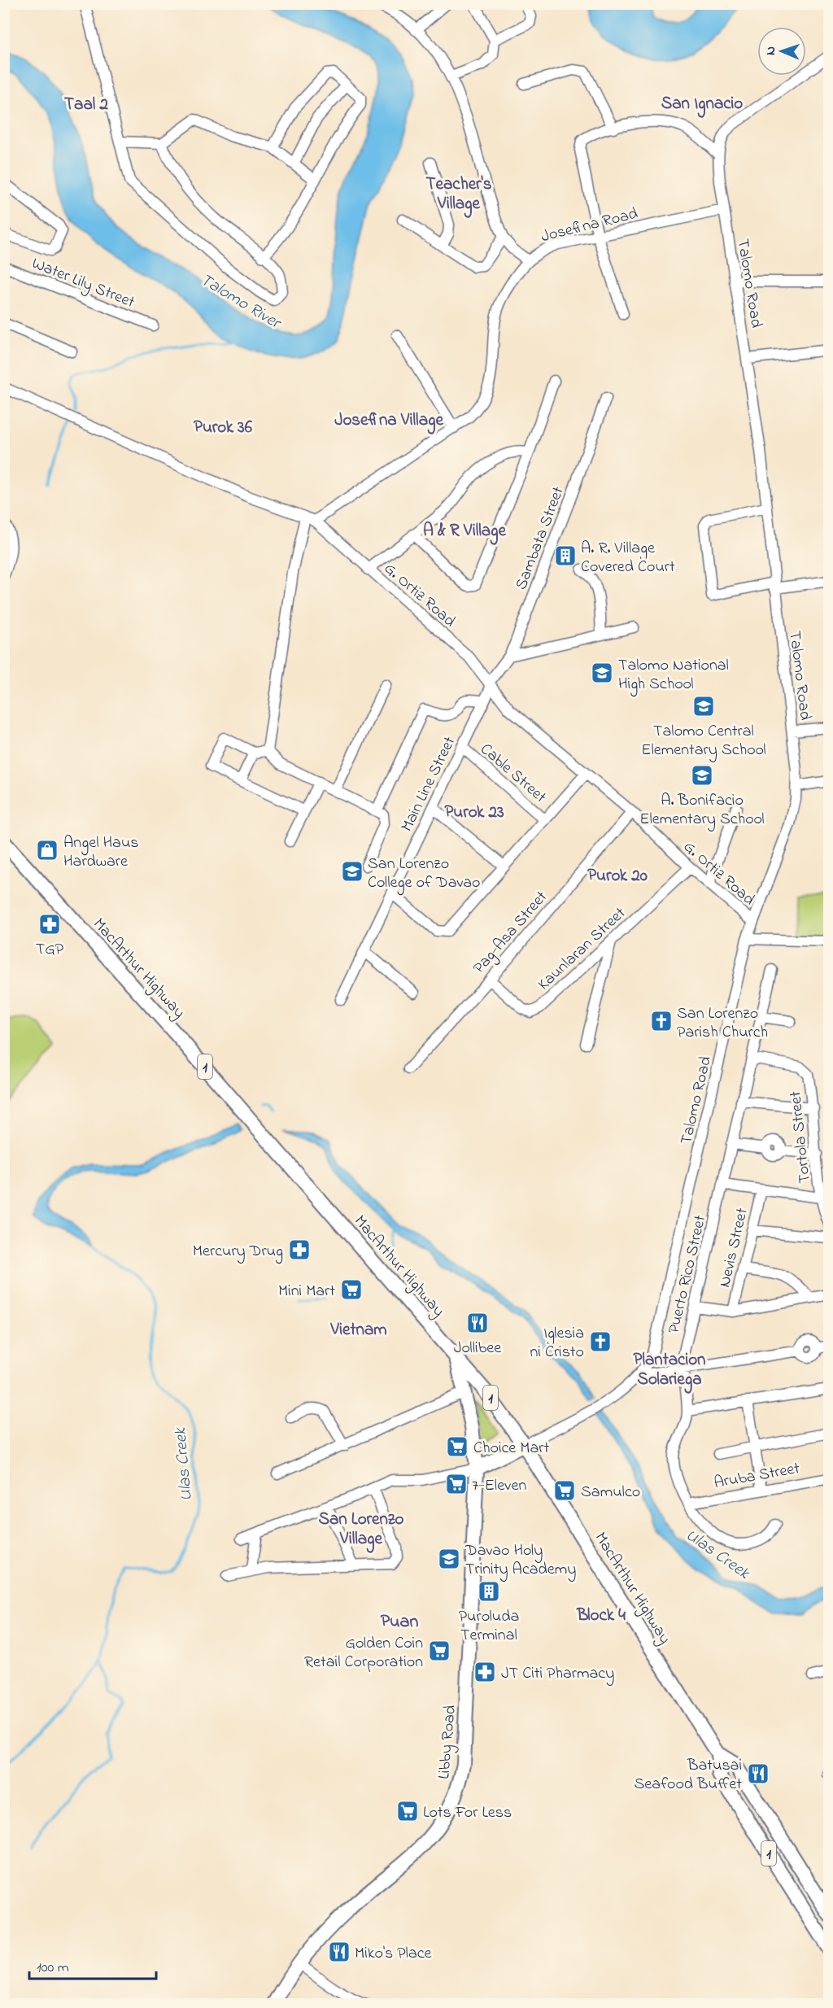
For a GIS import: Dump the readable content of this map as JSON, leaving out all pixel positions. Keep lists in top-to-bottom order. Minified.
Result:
{"streets":{"highway":["MacArthur Highway","1","Libby Road"],"street":["Josefina Road","Water Lily Street","Talomo Road","Sambata Street","G. Ortiz Road","Cable Street","Main Line Street","Pag-Asa Street","Kaunlaran Street","Tortola Street","Nevis Street","Puerto Rico Street","Aruba Street"]},"crossings":[["Josefina Road","Talomo Road"],["Josefina Road","G. Ortiz Road"],["Talomo Road","G. Ortiz Road"],["Talomo Road","MacArthur Highway"],["Sambata Street","G. Ortiz Road"],["Sambata Street","Main Line Street"],["G. Ortiz Road","Main Line Street"],["G. Ortiz Road","Pag-Asa Street"],["G. Ortiz Road","Kaunlaran Street"],["Cable Street","Main Line Street"],["Pag-Asa Street","Kaunlaran Street"],["MacArthur Highway","Libby Road"],["Tortola Street","Puerto Rico Street"],["Puerto Rico Street","Aruba Street"]],"districts":["San Ignacio","Taal 2","Teacher's Village","Josefina Village","Purok 36","A & R Village","Purok 23","Purok 20","Vietnam","Plantacion Solariega","San Lorenzo Village","Block 4","Puan"],"water":["Talomo River","Ulas Creek"],"places":{"building":["A. R. Village Covered Court","Puroluda Terminal"],"school or university":["Talomo National High School","Talomo Central Elementary School","A. Bonifacio Elementary School","San Lorenzo College of Davao","Davao Holy Trinity Academy"],"shop":["Angel Haus Hardware"],"pharmacy":["TGP","Mercury Drug","JT Citi Pharmacy"],"church":["San Lorenzo Parish Church","Iglesia ni Cristo"],"supermarket":["Mini Mart","Choice Mart","7-Eleven","Samulco","Golden Coin Retail Corporation","Lots For Less"],"restaurant":["Jollibee","Batusai Seafood Buffet","Miko's Place"]},"scale_bar":"100 m","north":"left"}
